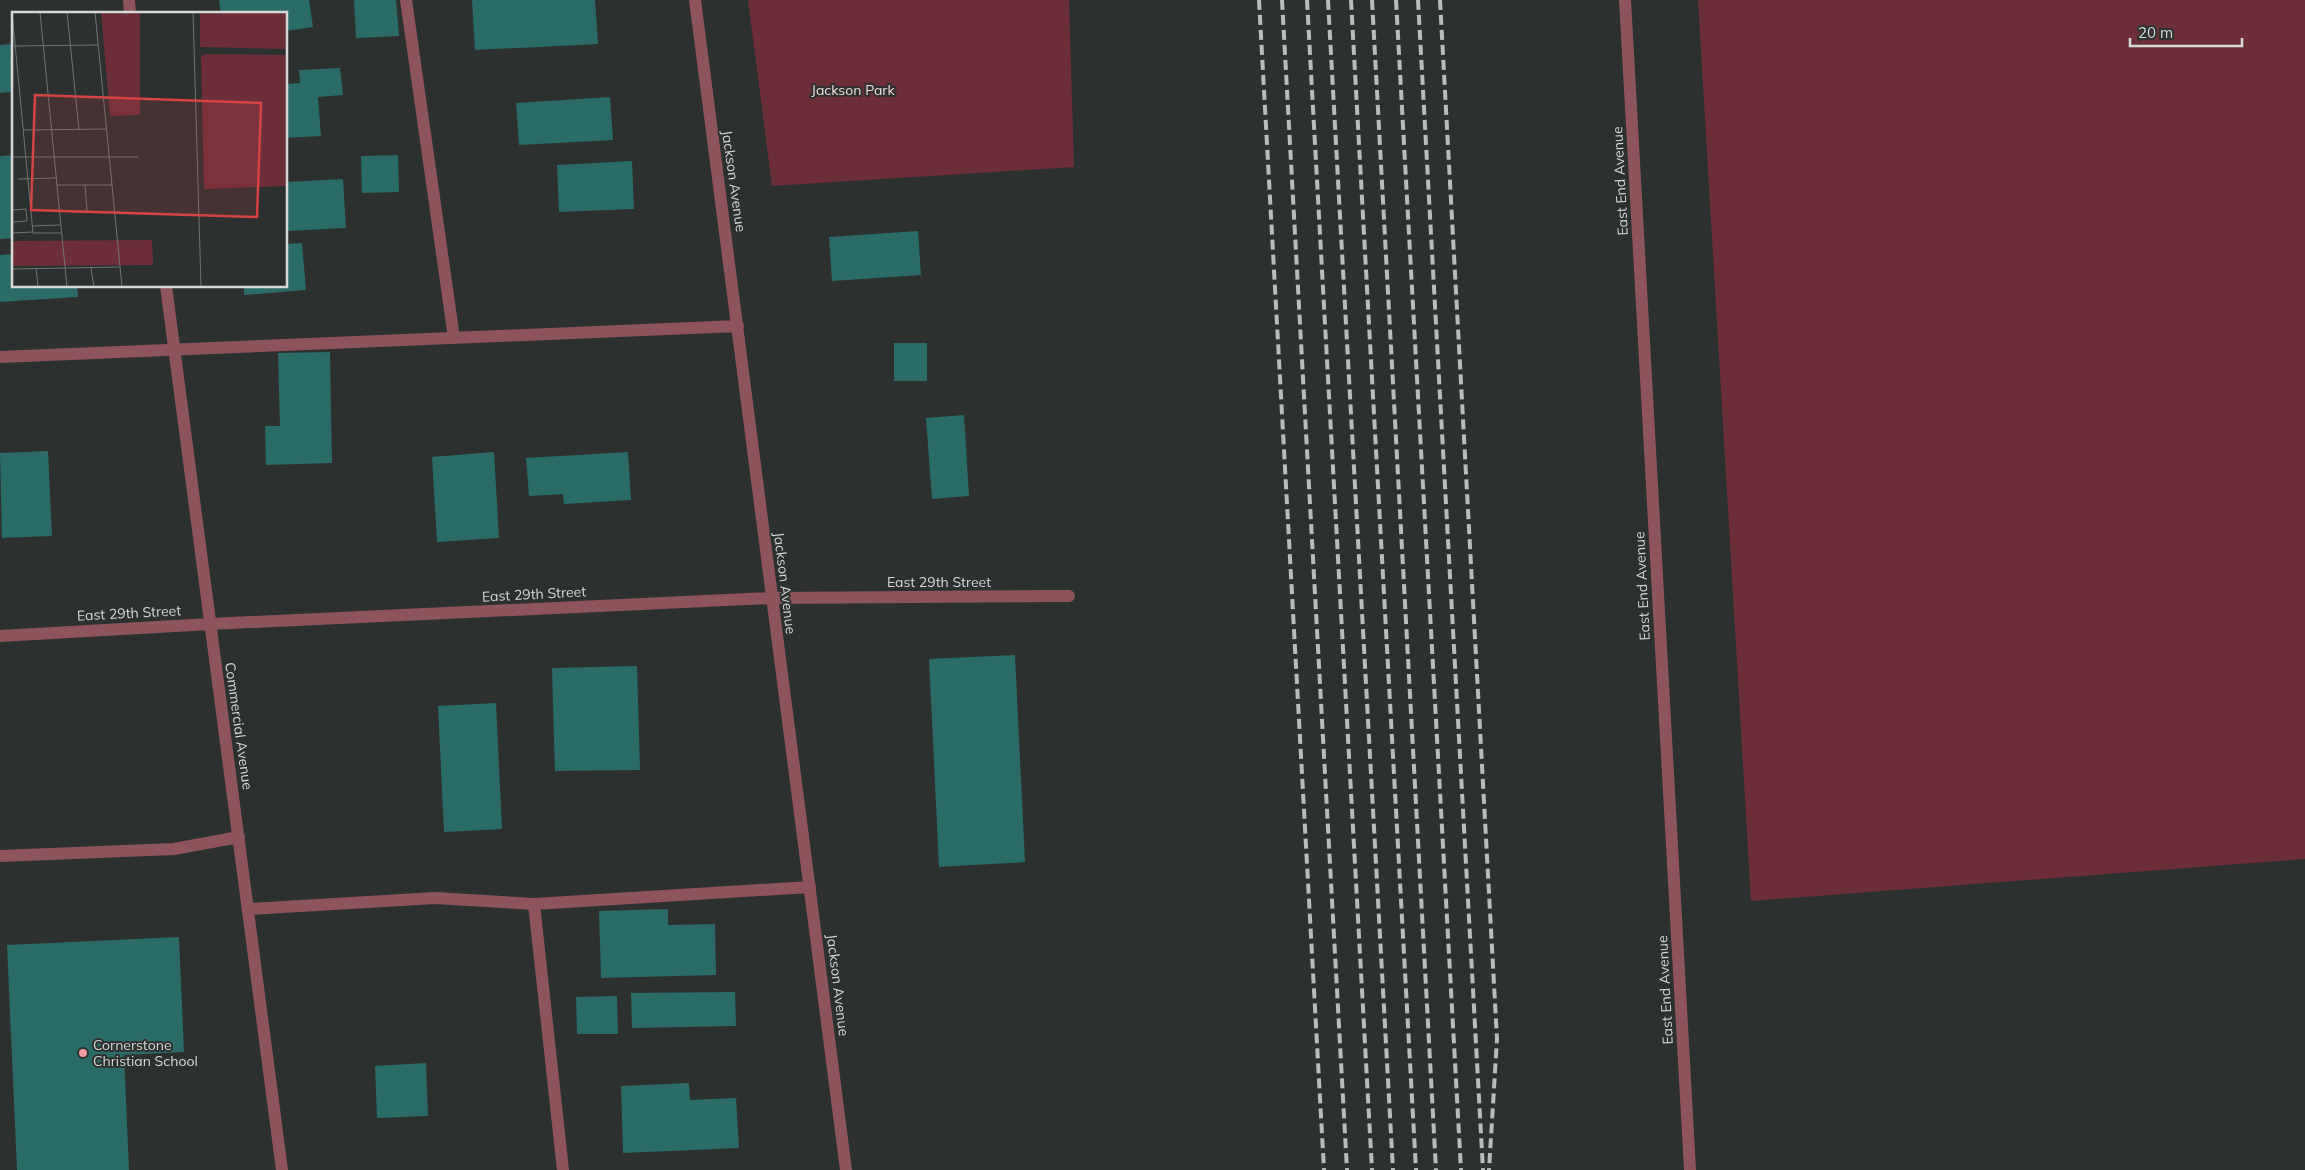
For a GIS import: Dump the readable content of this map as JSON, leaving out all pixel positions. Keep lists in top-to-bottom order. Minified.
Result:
{"streets":{"street":["Jackson Avenue","East End Avenue","East 29th Street","Commercial Avenue"]},"crossings":[["Jackson Avenue","East 29th Street"],["East 29th Street","Commercial Avenue"]],"parks":["Jackson Park"],"places":["Cornerstone Christian School"],"scale_bar":"20 m"}
